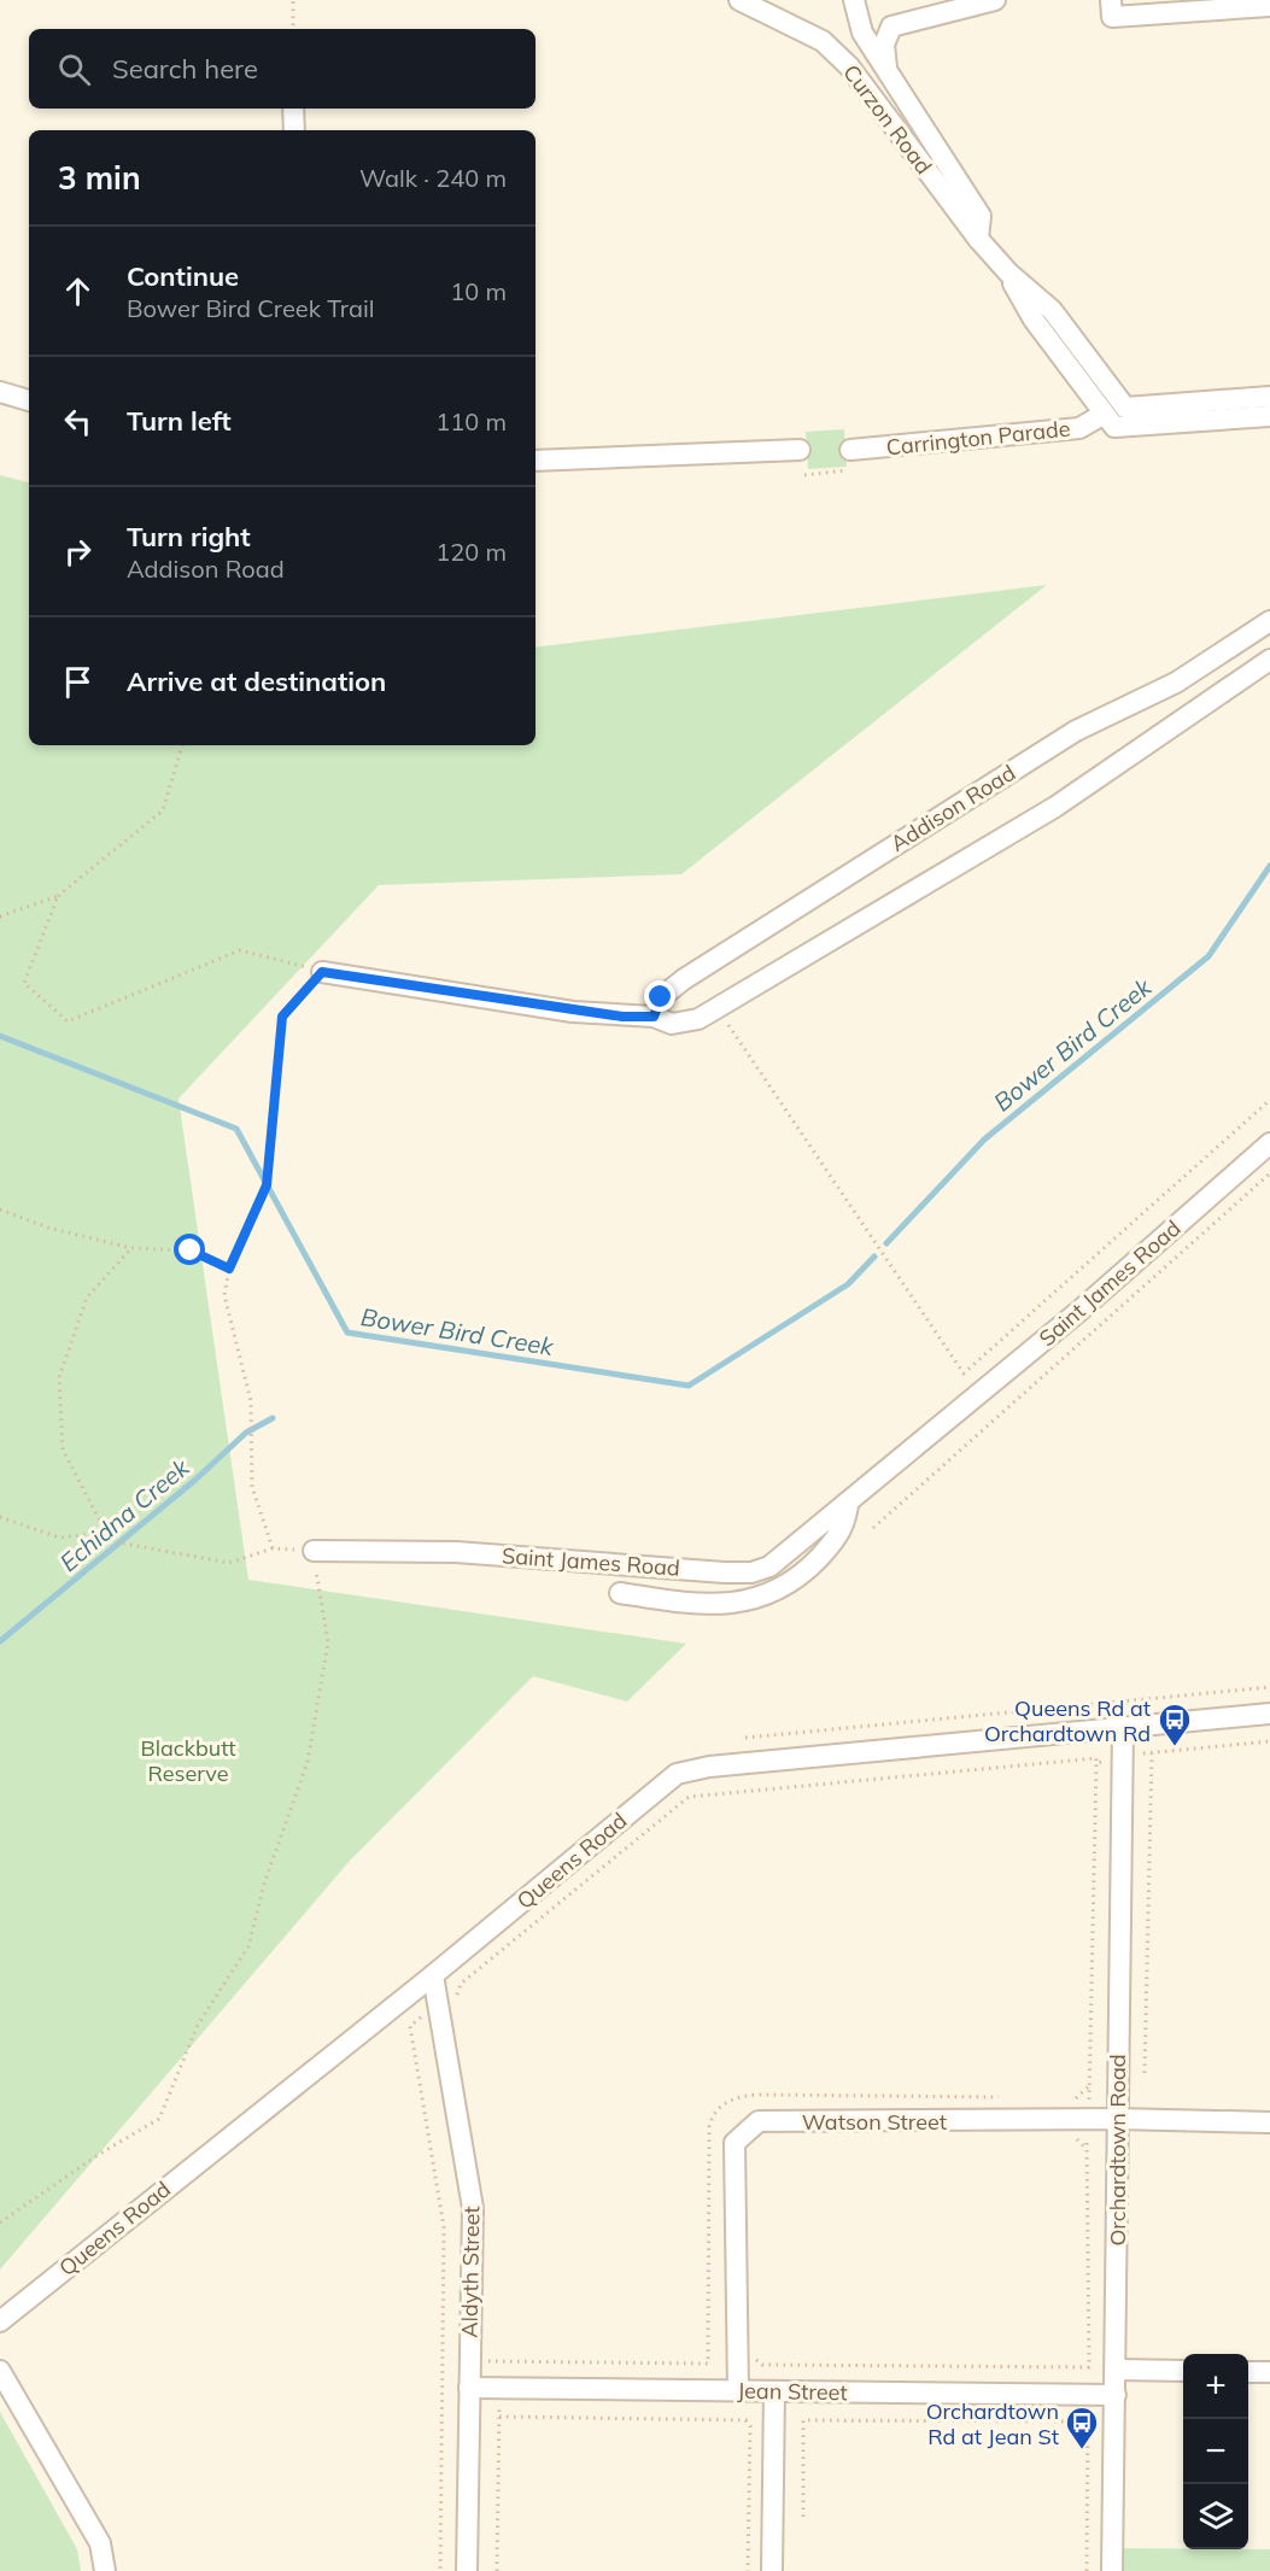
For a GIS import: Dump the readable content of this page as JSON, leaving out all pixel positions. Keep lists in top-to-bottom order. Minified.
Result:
{"streets":{"street":["Curzon Road","Carrington Parade","Addison Road","Saint James Road","Queens Road","Watson Street","Orchardtown Road","Aldyth Street","Jean Street"]},"crossings":[["Curzon Road","Carrington Parade"],["Queens Road","Orchardtown Road"],["Queens Road","Aldyth Street"],["Watson Street","Orchardtown Road"],["Watson Street","Jean Street"],["Orchardtown Road","Jean Street"],["Aldyth Street","Jean Street"]],"water":["Bower Bird Creek","Echidna Creek"],"parks":["Blackbutt Reserve"],"places":{"bus stop":["Queens Rd at Orchardtown Rd","Orchardtown Rd at Jean St"]},"page":{"search":"Search here","heading":["3 min","Walk · 240 m"],"list":[["Continue","Bower Bird Creek Trail","10 m"],["Turn left","110 m"],["Turn right","Addison Road","120 m"],"Arrive at destination"],"map_buttons":["+","−"]}}
